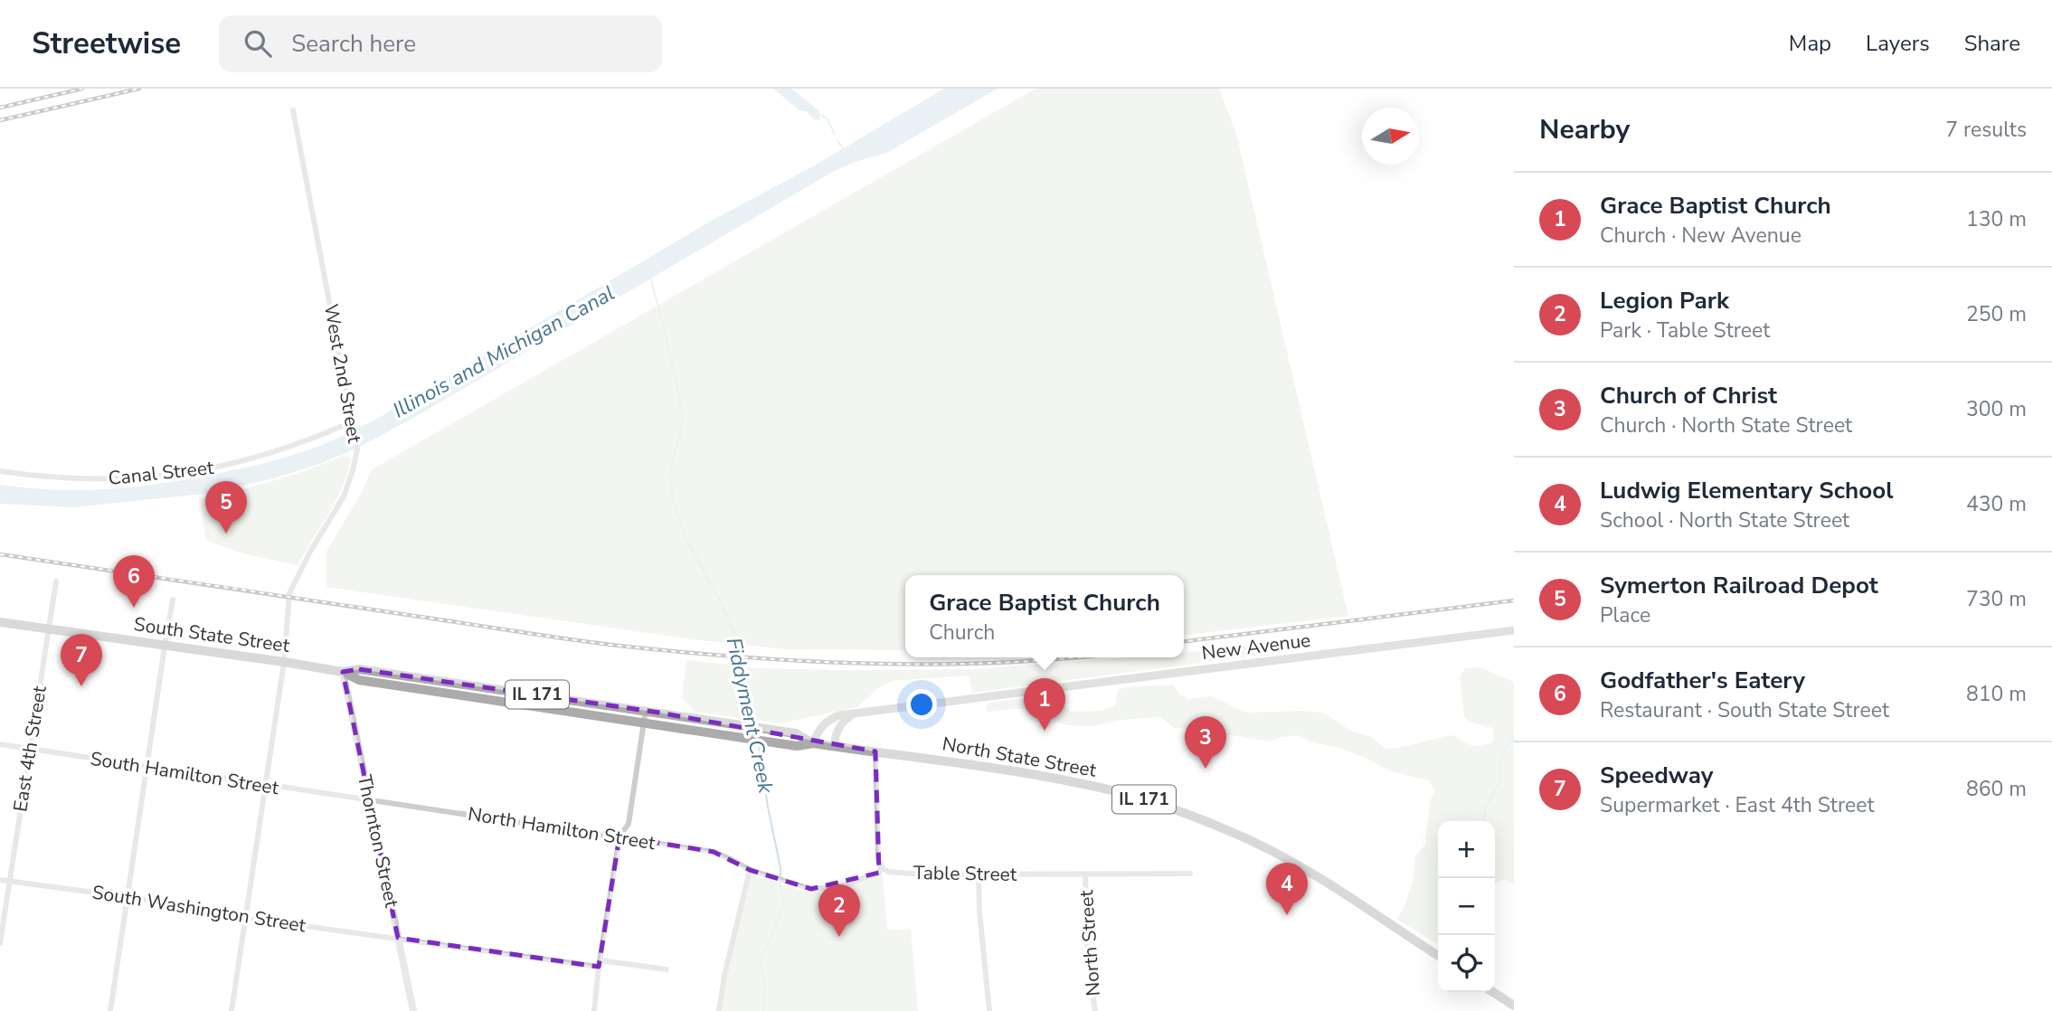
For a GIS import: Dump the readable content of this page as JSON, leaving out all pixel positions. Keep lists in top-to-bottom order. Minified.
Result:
{"streets":{"main road":["South State Street","New Avenue","IL 171","North State Street"],"street":["West 2nd Street","Canal Street","East 4th Street","South Hamilton Street","North Hamilton Street","Thornton Street","Table Street","South Washington Street","North Street"]},"crossings":[["West 2nd Street","Canal Street"],["West 2nd Street","South State Street"],["West 2nd Street","South Hamilton Street"],["West 2nd Street","South Washington Street"],["South State Street","East 4th Street"],["South State Street","North State Street"],["South State Street","Thornton Street"],["New Avenue","North State Street"],["East 4th Street","South Hamilton Street"],["East 4th Street","South Washington Street"],["North State Street","Thornton Street"],["South Hamilton Street","North Hamilton Street"],["South Hamilton Street","Thornton Street"],["North Hamilton Street","Thornton Street"],["Thornton Street","South Washington Street"],["Table Street","North Street"]],"water":["Illinois and Michigan Canal","Fiddyment Creek"],"north":"right","page":{"header":"Streetwise","search":"Search here","nav":["Map","Layers","Share"],"heading":["Nearby","7 results"],"list":[{"mark":"1","name":"Grace Baptist Church","note":"Church · New Avenue","value":"130 m"},{"mark":"2","name":"Legion Park","note":"Park · Table Street","value":"250 m"},{"mark":"3","name":"Church of Christ","note":"Church · North State Street","value":"300 m"},{"mark":"4","name":"Ludwig Elementary School","note":"School · North State Street","value":"430 m"},{"mark":"5","name":"Symerton Railroad Depot","note":"Place","value":"730 m"},{"mark":"6","name":"Godfather's Eatery","note":"Restaurant · South State Street","value":"810 m"},{"mark":"7","name":"Speedway","note":"Supermarket · East 4th Street","value":"860 m"}],"pins":["5","6","7","1","3","4","2"],"popup":["Grace Baptist Church","Church"],"map_buttons":["+","−"]}}
